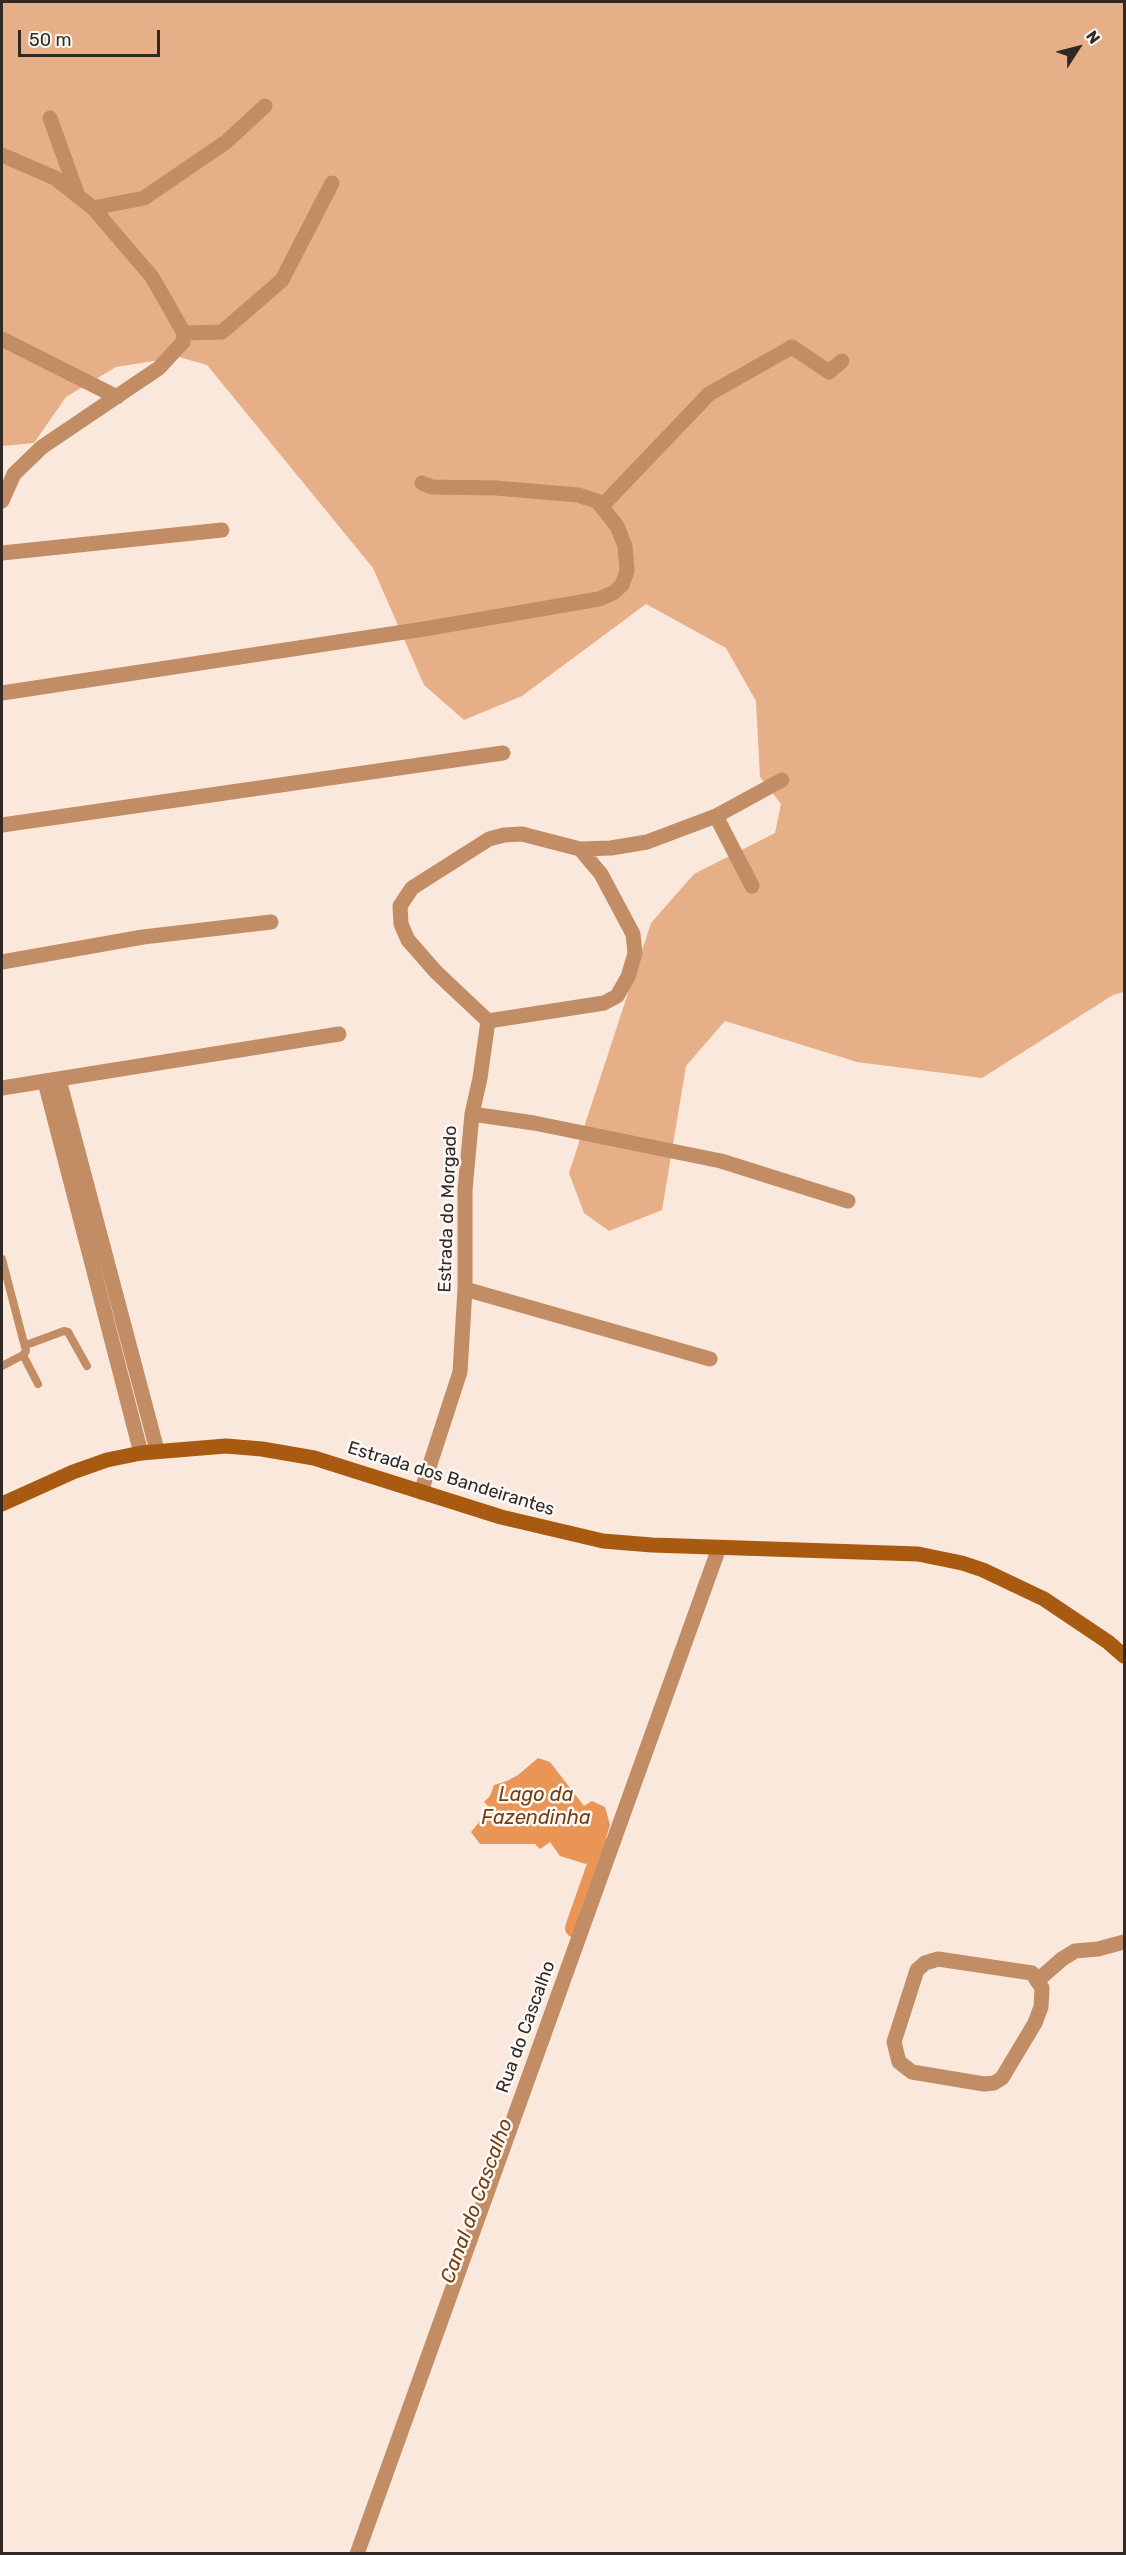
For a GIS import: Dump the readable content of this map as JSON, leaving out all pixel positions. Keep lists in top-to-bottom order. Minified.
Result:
{"streets":{"main road":["Estrada dos Bandeirantes"],"street":["Estrada do Morgado","Rua do Cascalho"]},"crossings":[["Estrada do Morgado","Estrada dos Bandeirantes"],["Estrada dos Bandeirantes","Rua do Cascalho"]],"water":["Lago da Fazendinha","Canal do Cascalho"],"scale_bar":"50 m","north":"top right"}
